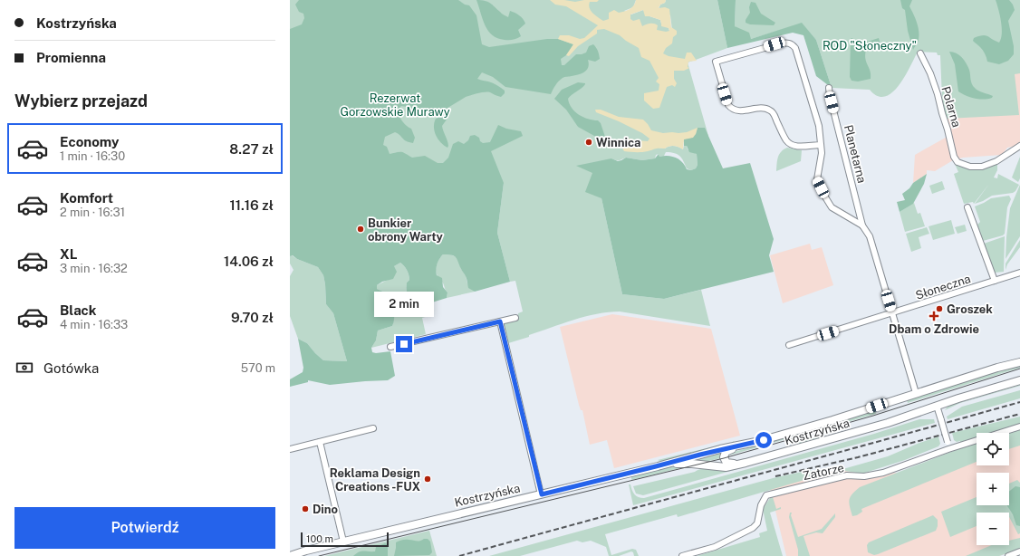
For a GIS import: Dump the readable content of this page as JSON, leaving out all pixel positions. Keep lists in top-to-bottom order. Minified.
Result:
{"streets":{"main road":["Kostrzyńska"],"street":["Polarna","Planetarna","Słoneczna","Zatorze"]},"parks":["ROD \"Słoneczny\"","Rezerwat Gorzowskie Murawy"],"places":{"other":["Winnica","Bunkier obrony Warty","Groszek","Reklama Design Creations -FUX","Dino"],"health":["Dbam o Zdrowie"]},"scale_bar":"100 m","page":{"banner":["Kostrzyńska","Promienna"],"heading":"Wybierz przejazd","list":[{"name":"Economy","note":"1 min · 16:30","value":"8.27 zł"},{"name":"Komfort","note":"2 min · 16:31","value":"11.16 zł"},{"name":"XL","note":"3 min · 16:32","value":"14.06 zł"},{"name":"Black","note":"4 min · 16:33","value":"9.70 zł"}],"bubble":"2 min","pay":["Gotówka","570 m"],"map_buttons":["+","−"],"buttons":"Potwierdź","scale":"100 m"}}
